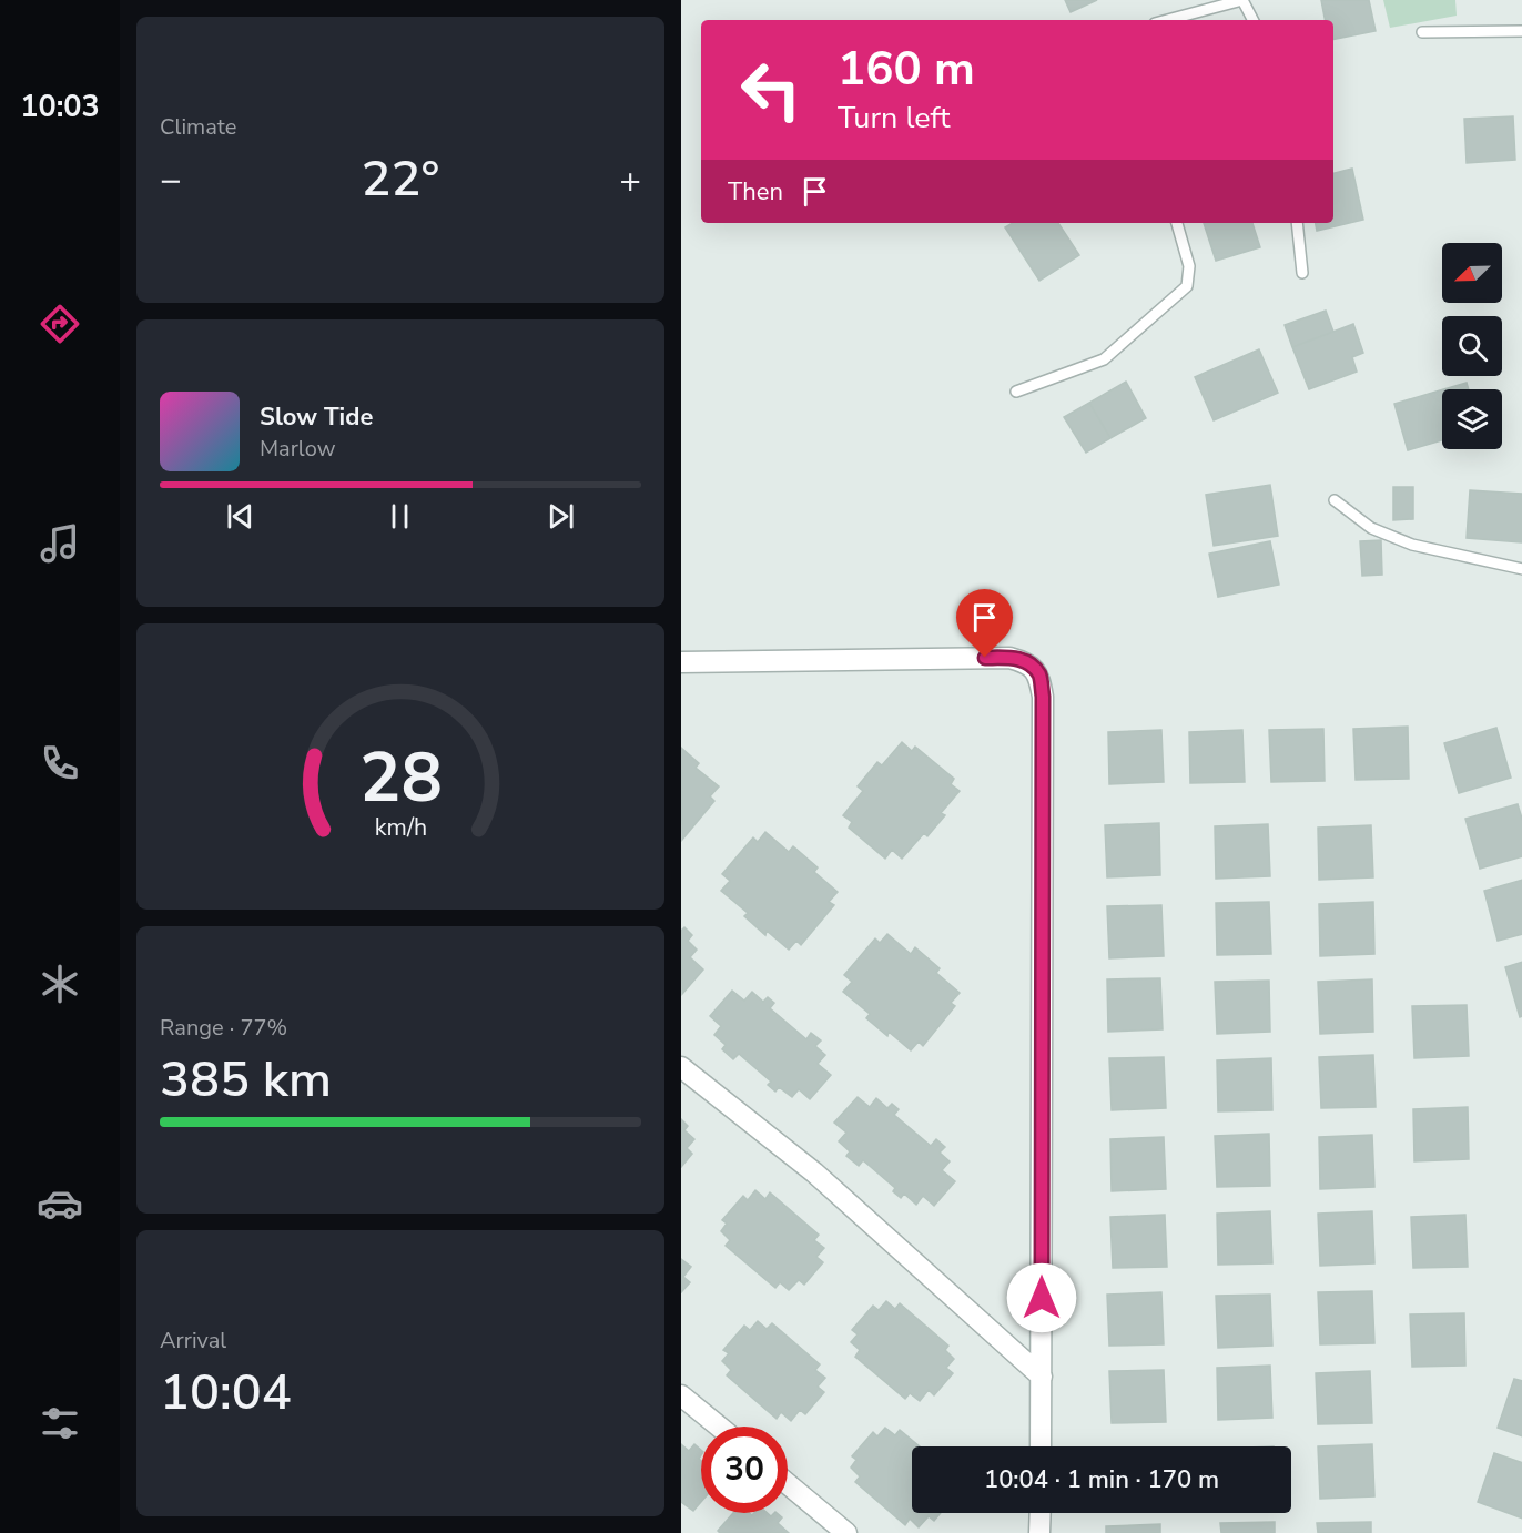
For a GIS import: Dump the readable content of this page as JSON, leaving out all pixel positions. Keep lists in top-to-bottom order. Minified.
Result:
{"north":"bottom left","page":{"tabs":"10:03","tile":["Climate",["Range · 77%","385 km"],["Arrival","10:04"]],"turn":["160 m","Turn left"],"heat":["−","22°","+"],"then":"Then","song":["Slow Tide","Marlow"],"limit":"30","trip":"10:04 · 1 min · 170 m","gauge":["28","km/h"]}}
